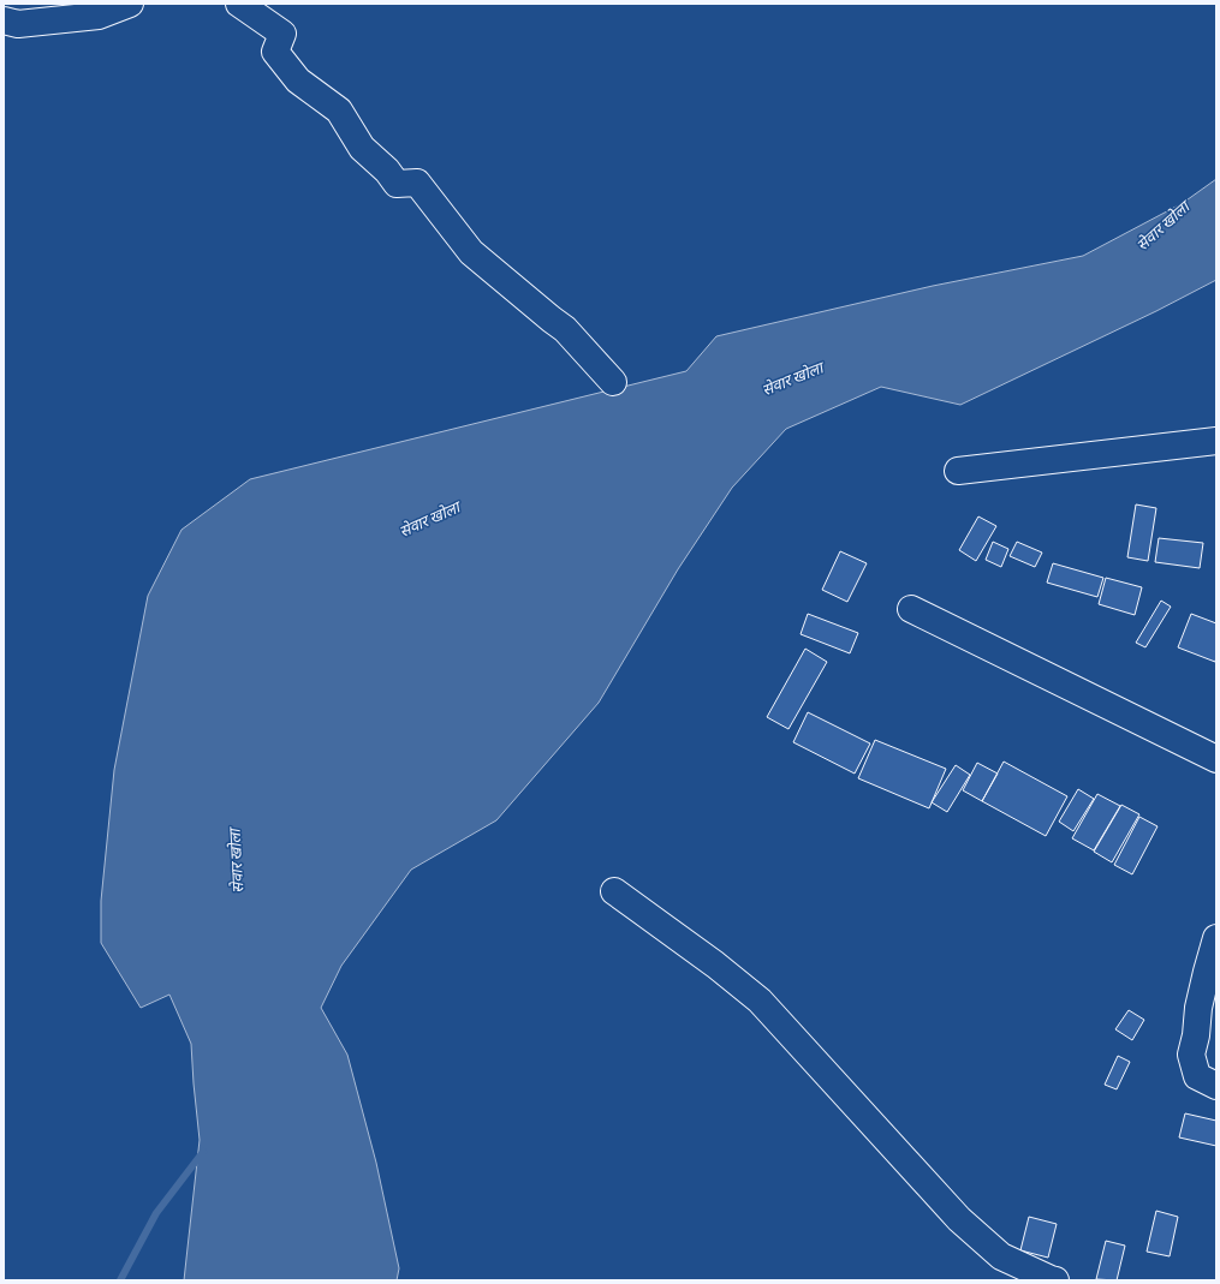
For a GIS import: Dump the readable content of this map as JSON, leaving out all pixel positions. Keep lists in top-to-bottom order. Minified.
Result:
{"water":["सेवार खोला"]}
